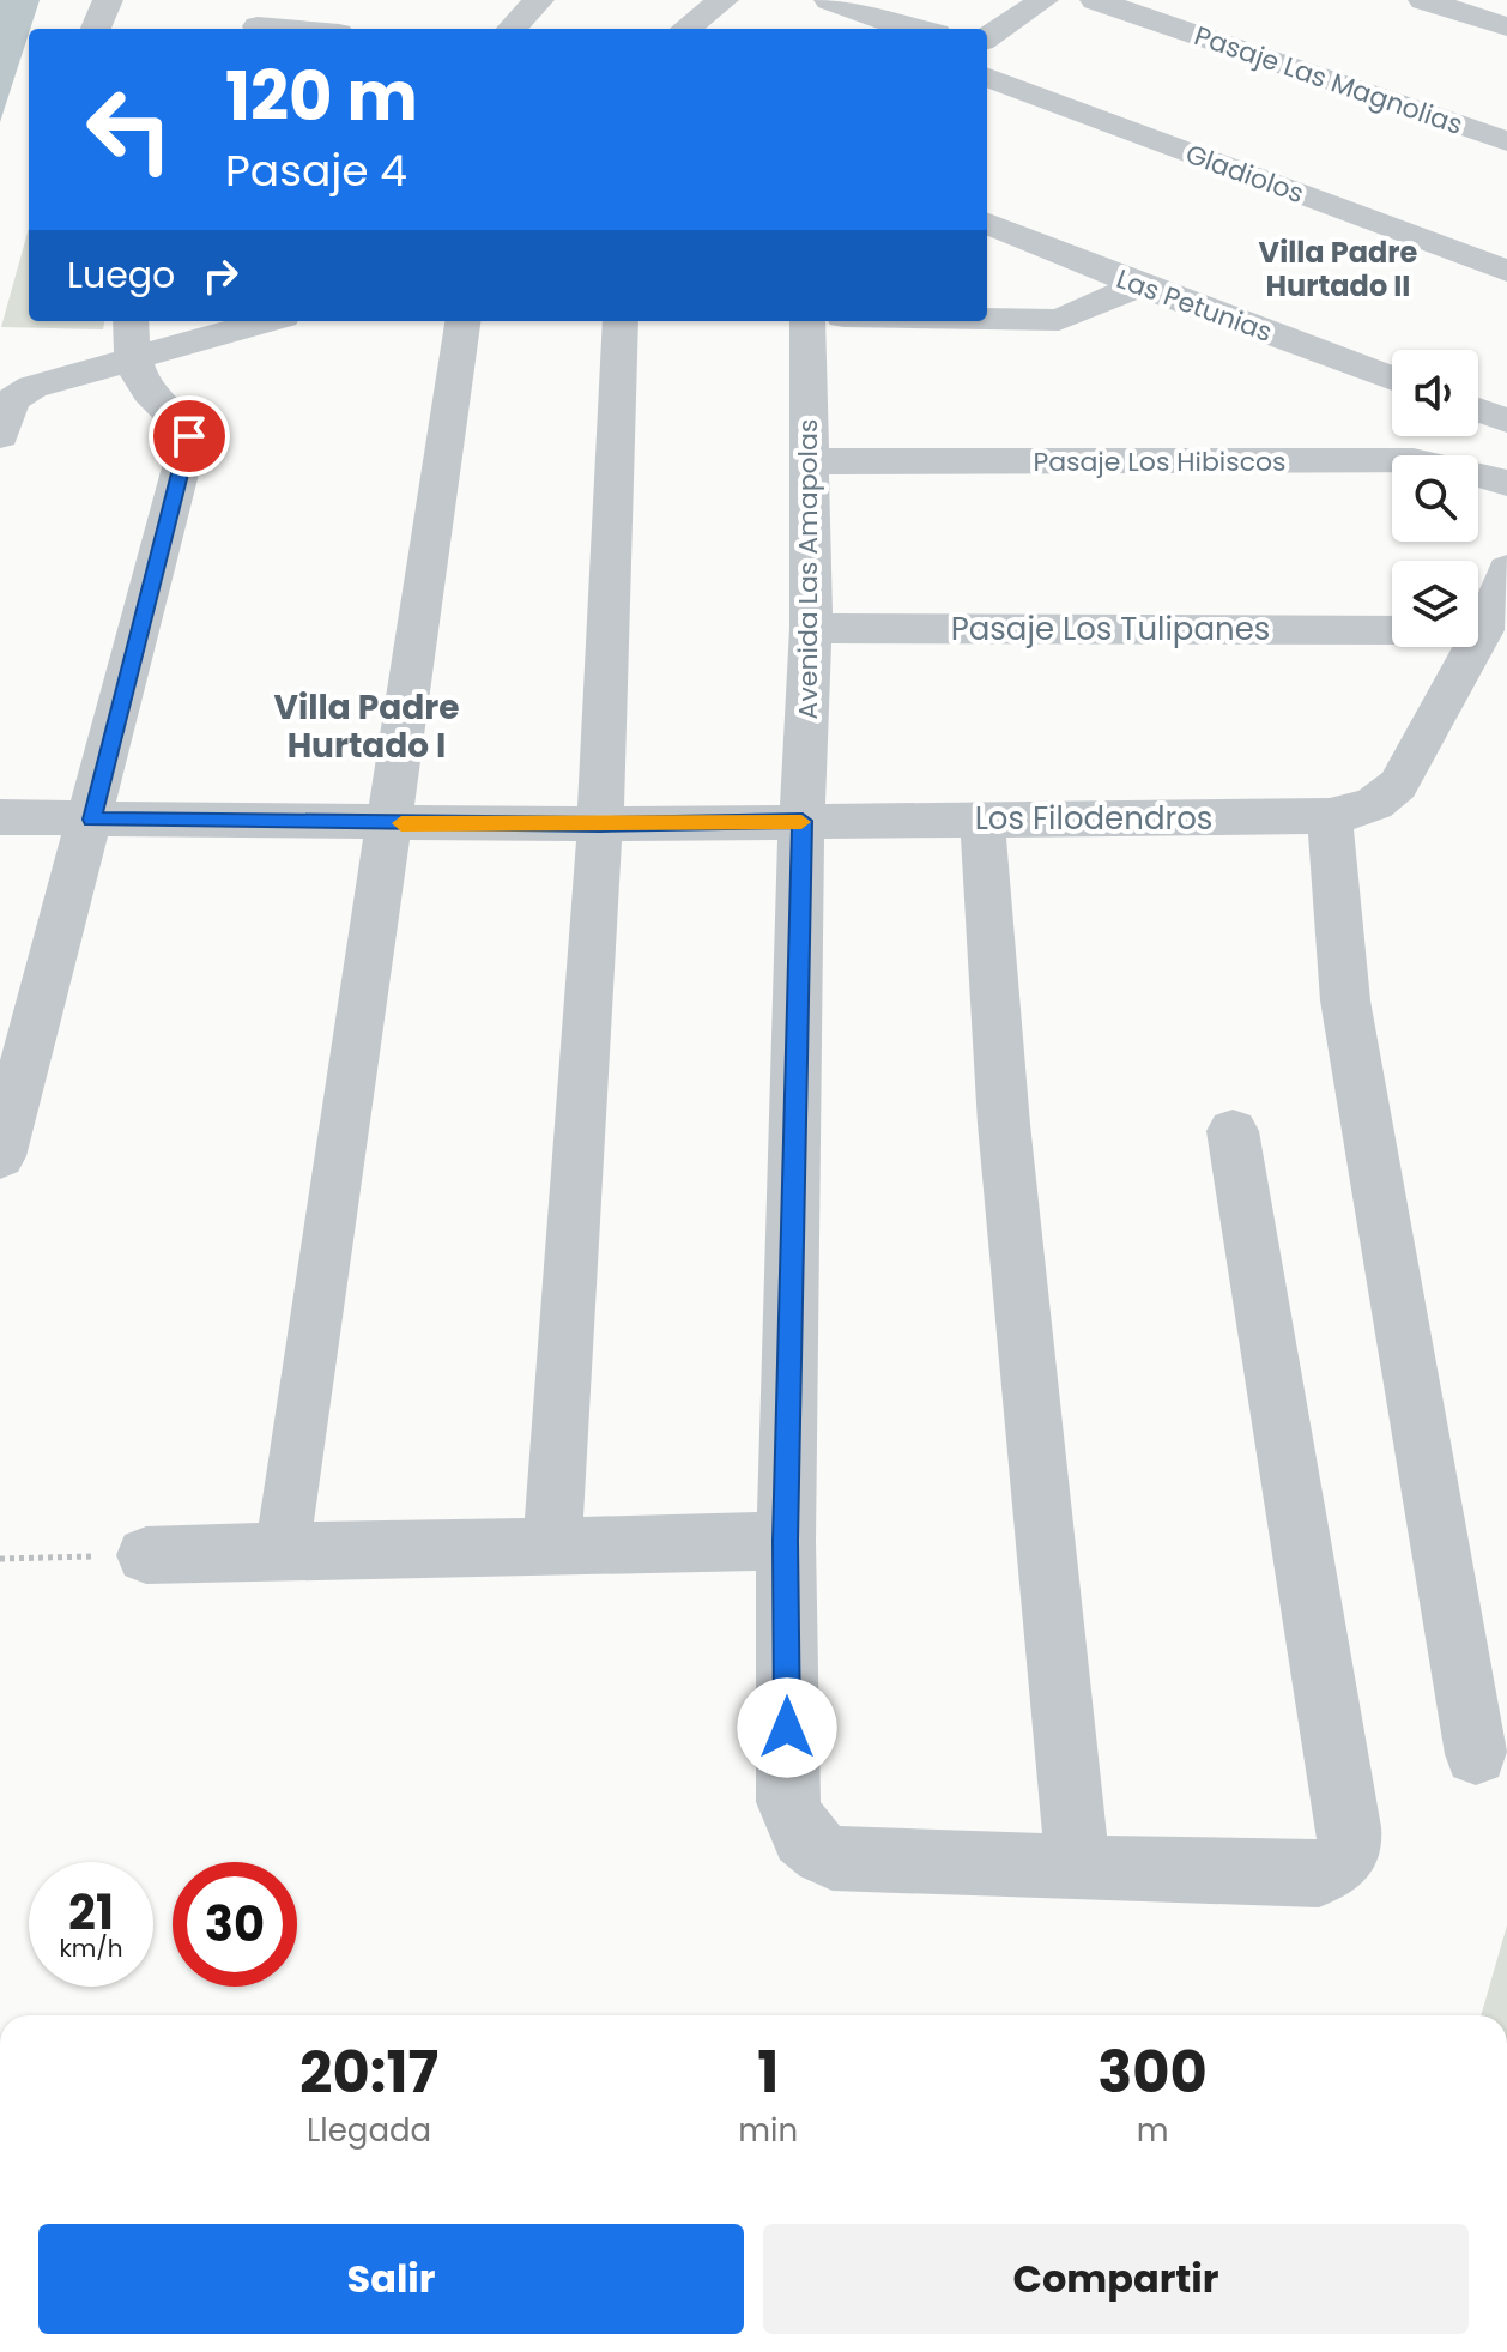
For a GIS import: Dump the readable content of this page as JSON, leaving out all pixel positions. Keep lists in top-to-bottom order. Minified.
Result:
{"streets":{"street":["Pasaje Las Magnolias","Gladiolos","Las Petunias","Pasaje Los Hibiscos","Avenida Las Amapolas","Pasaje Los Tulipanes","Los Filodendros"]},"crossings":[["Pasaje Los Hibiscos","Avenida Las Amapolas"],["Avenida Las Amapolas","Pasaje Los Tulipanes"],["Avenida Las Amapolas","Los Filodendros"]],"districts":["Villa Padre Hurtado II","Villa Padre Hurtado I"],"page":{"turn":["120 m","Pasaje 4"],"then":"Luego","speed":"21 km/h","limit":"30","eta":["20:17","Llegada","1","min","300","m"],"buttons":["Salir","Compartir"]}}
